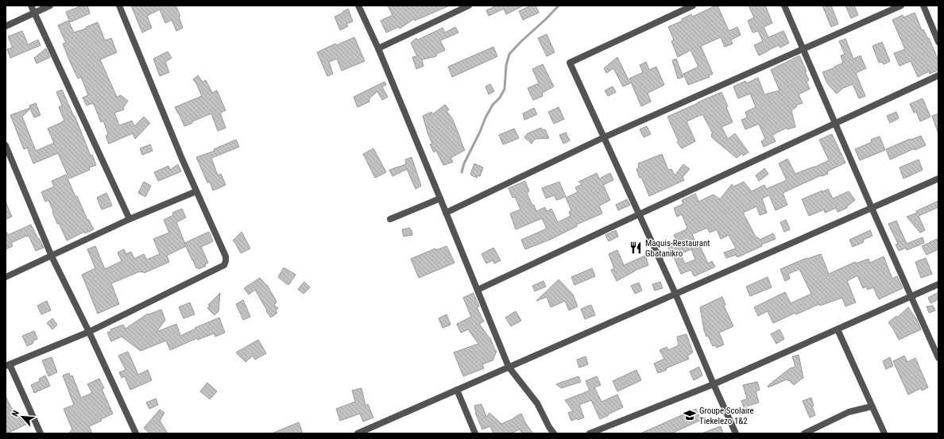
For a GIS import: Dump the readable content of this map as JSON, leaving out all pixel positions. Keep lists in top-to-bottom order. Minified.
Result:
{"places":{"restaurant":["Maquis-Restaurant Gbatanikro"],"school or university":["Groupe Scolaire Tiekelezo 1&2"]},"north":"top left"}
